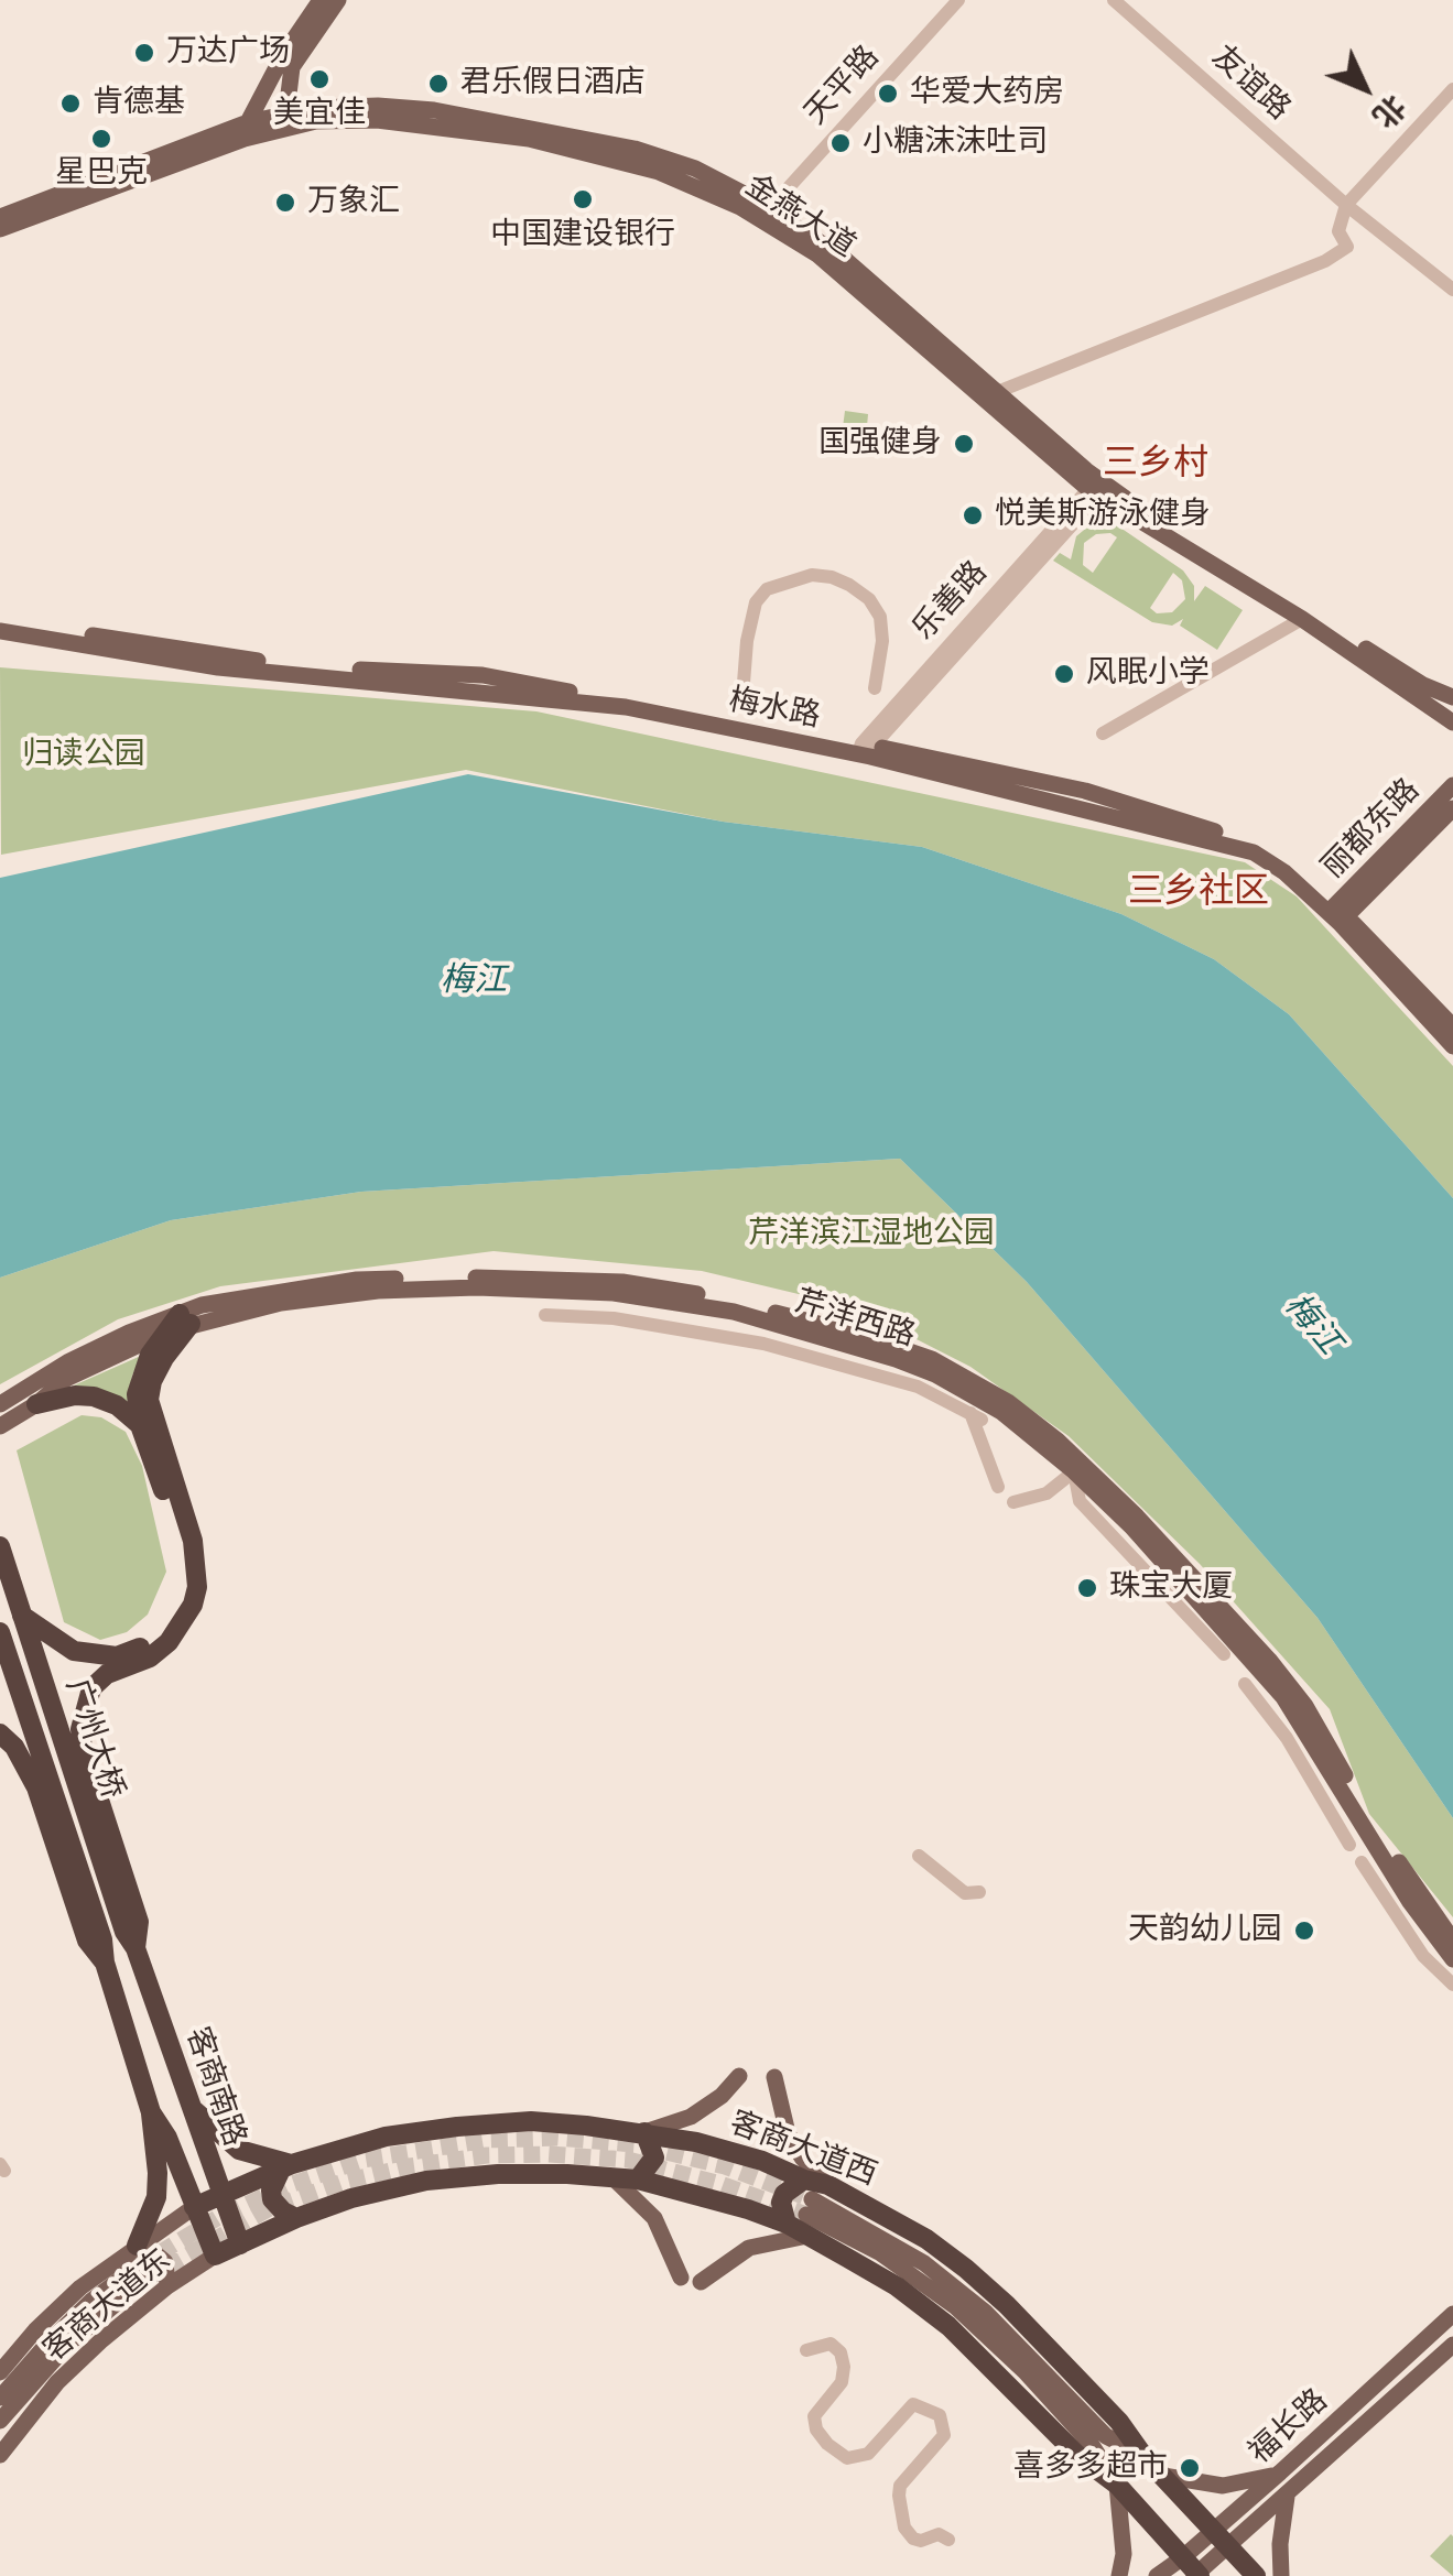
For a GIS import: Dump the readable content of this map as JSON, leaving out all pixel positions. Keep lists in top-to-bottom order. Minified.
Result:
{"streets":{"highway":["广州大桥","客商南路","客商大道西"],"main road":["金燕大道","梅水路","丽都东路","芹洋西路","客商大道东","福长路"],"street":["友谊路","天平路","乐善路"]},"crossings":[["天平路","金燕大道"],["金燕大道","乐善路"],["乐善路","梅水路"],["梅水路","丽都东路"],["广州大桥","客商南路"],["客商南路","客商大道西"],["客商南路","客商大道东"],["客商大道西","客商大道东"],["客商大道西","福长路"]],"districts":["三乡村","三乡社区"],"water":["梅江"],"parks":["归读公园","芹洋滨江湿地公园"],"places":["万达广场","美宜佳","君乐假日酒店","华爱大药房","肯德基","星巴克","小糖沫沫吐司","中国建设银行","万象汇","国强健身","悦美斯游泳健身","风眠小学","珠宝大厦","天韵幼儿园","喜多多超市"],"north":"bottom right"}
